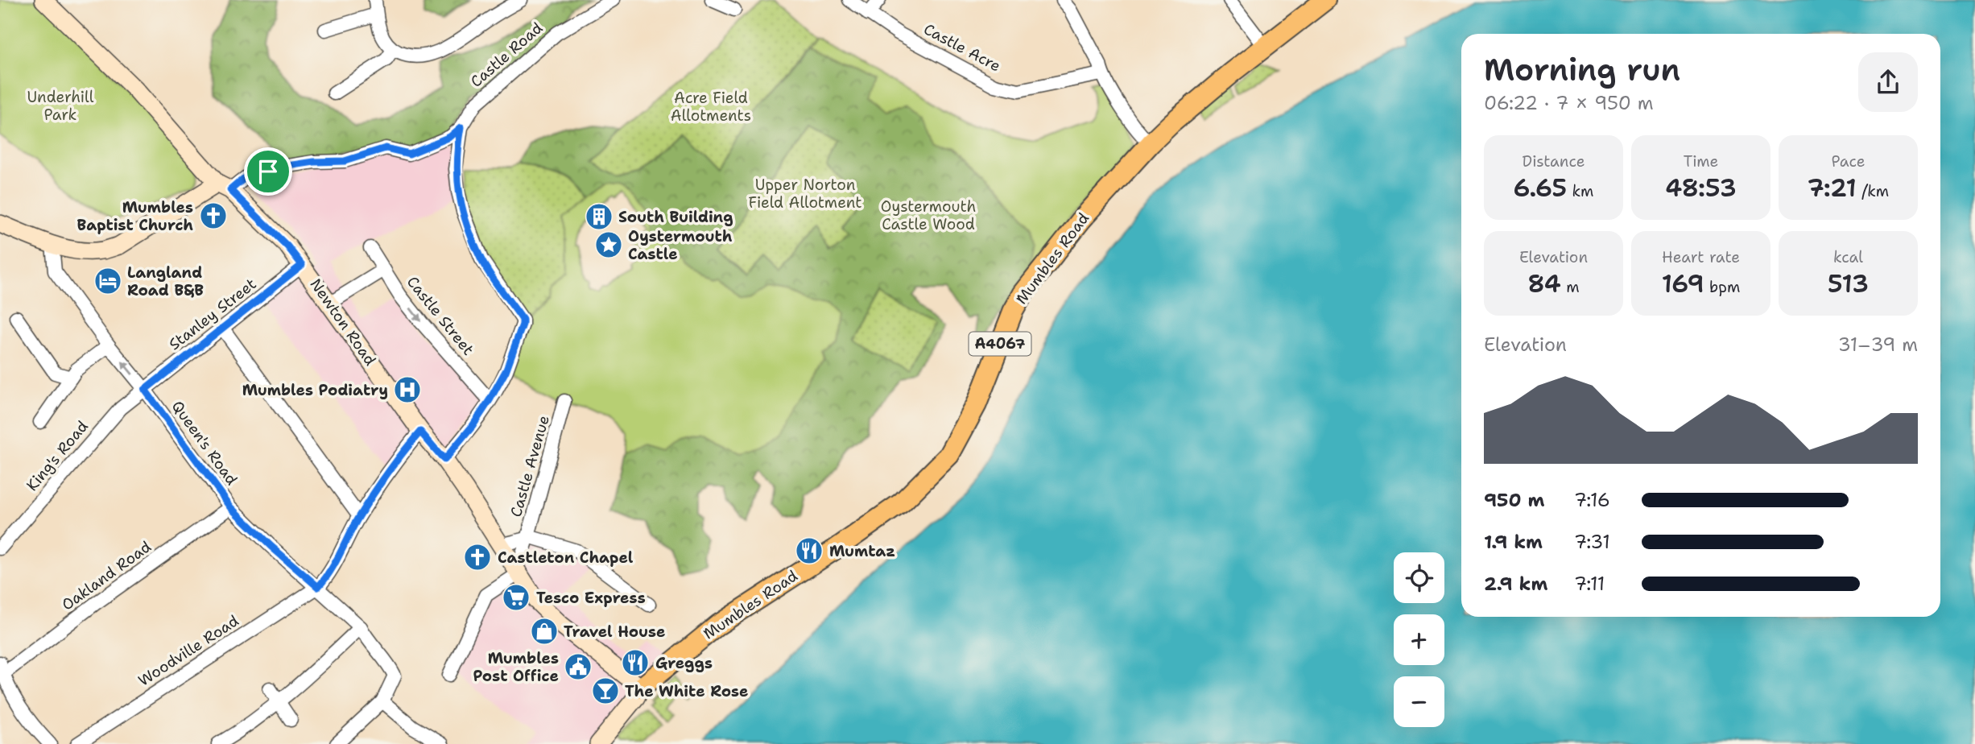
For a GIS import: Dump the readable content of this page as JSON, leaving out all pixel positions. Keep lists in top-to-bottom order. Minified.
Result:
{"streets":{"main road":["Mumbles Road","Newton Road","A4067"],"street":["Castle Acre","Castle Road","Stanley Street","Castle Street","Queen's Road","King's Road","Castle Avenue","Oakland Road","Woodville Road"]},"crossings":[["Castle Road","Castle Street"],["Castle Road","Newton Road"],["Mumbles Road","Newton Road"],["Stanley Street","Newton Road"],["Stanley Street","Queen's Road"],["Stanley Street","King's Road"],["Newton Road","Castle Avenue"],["Queen's Road","King's Road"],["Queen's Road","Oakland Road"],["Queen's Road","Woodville Road"]],"one_way":["Castle Street"],"parks":["Underhill Park","Acre Field Allotments","Upper Norton Field Allotment","Oystermouth Castle Wood"],"places":{"church":["Mumbles Baptist Church","Castleton Chapel"],"building":["South Building"],"place":["Oystermouth Castle"],"hotel":["Langland Road B&B"],"hospital":["Mumbles Podiatry"],"restaurant":["Mumtaz","Greggs"],"supermarket":["Tesco Express"],"shop":["Travel House"],"public building":["Mumbles Post Office"],"bar":["The White Rose"]},"page":{"heading":["Morning run","06:22 · 7 × 950 m"],"stats":[["Distance","6.65 km"],["Time","48:53"],["Pace","7:21 /km"],["Elevation","84 m"],["Heart rate","169 bpm"],["kcal","513"]],"chart":["Elevation","31–39 m"],"list":[{"name":"950 m","note":"7:16"},{"name":"1.9 km","note":"7:31"},{"name":"2.9 km","note":"7:11"}],"map_buttons":["+","−"]}}
